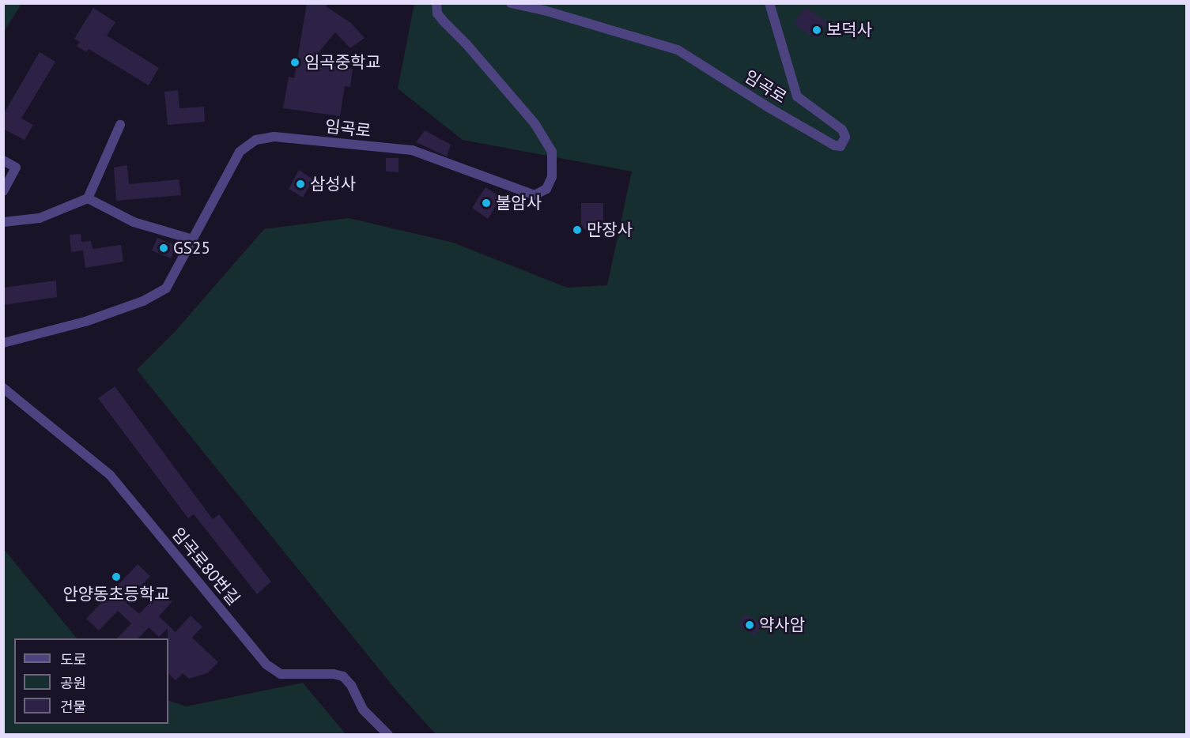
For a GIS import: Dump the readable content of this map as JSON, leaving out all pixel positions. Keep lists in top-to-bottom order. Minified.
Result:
{"streets":{"street":["임곡로","임곡로80번길"]},"places":["보덕사","임곡중학교","삼성사","불암사","만장사","GS25","안양동초등학교","약사암"],"legend":["도로","공원","건물"]}
